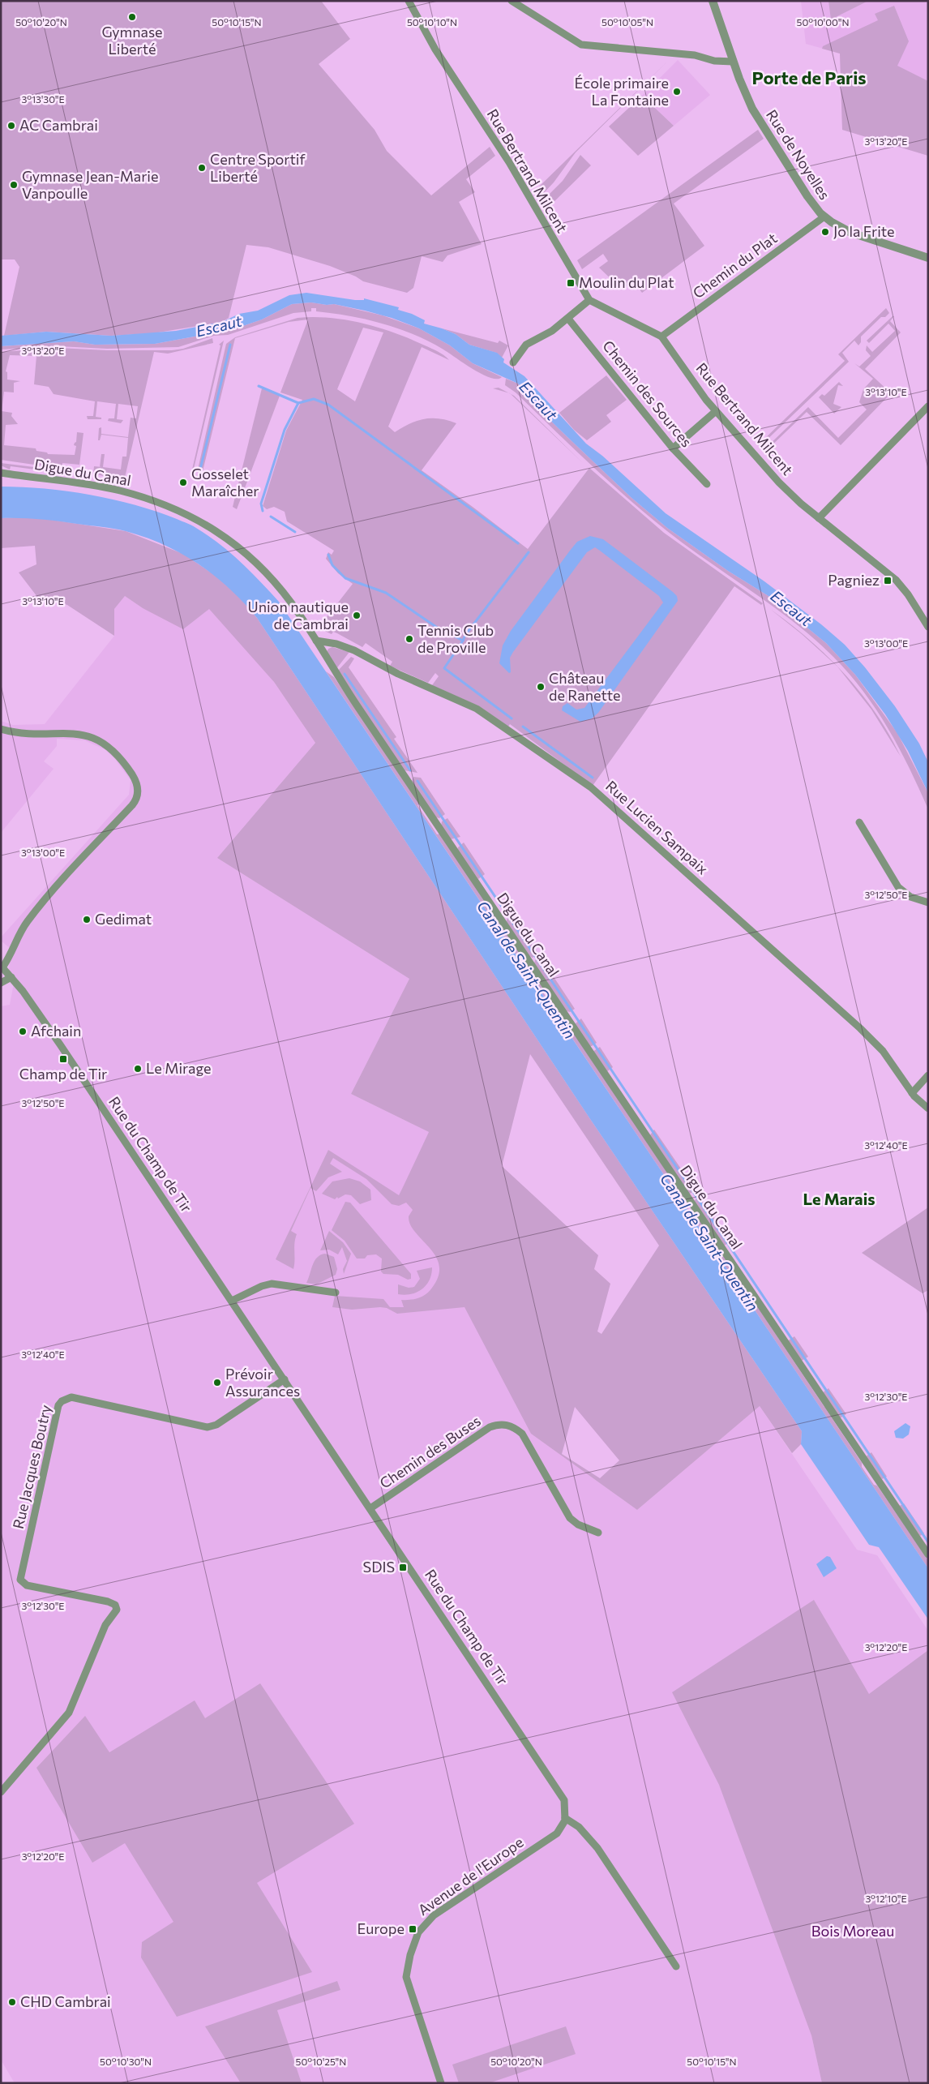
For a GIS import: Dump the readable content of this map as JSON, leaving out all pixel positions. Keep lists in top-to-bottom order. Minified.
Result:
{"streets":{"street":["Rue de Noyelles","Rue Bertrand Milcent","Chemin du Plat","Chemin des Sources","Digue du Canal","Rue Lucien Sampaix","Rue du Champ de Tir","Chemin des Buses","Rue Jacques Boutry","Avenue de l'Europe"]},"crossings":[["Rue de Noyelles","Chemin du Plat"],["Rue Bertrand Milcent","Chemin du Plat"],["Digue du Canal","Rue Lucien Sampaix"],["Rue du Champ de Tir","Chemin des Buses"],["Rue du Champ de Tir","Rue Jacques Boutry"],["Rue du Champ de Tir","Avenue de l'Europe"]],"districts":["Porte de Paris","Le Marais"],"water":["Escaut","Canal de Saint-Quentin"],"parks":["Bois Moreau"],"places":{"other":["Gymnase Liberté","École primaire La Fontaine","AC Cambrai","Centre Sportif Liberté","Gymnase Jean-Marie Vanpoulle","Jo la Frite","Gosselet Maraîcher","Union nautique de Cambrai","Tennis Club de Proville","Château de Ranette","Gedimat","Afchain","Le Mirage","Prévoir Assurances","CHD Cambrai"],"transit":["Moulin du Plat","Pagniez","Champ de Tir","SDIS","Europe"]},"coordinates":["50°10'20\"N","50°10'15\"N","50°10'10\"N","50°10'05\"N","50°10'00\"N","3°13'30\"E","3°13'20\"E","3°13'10\"E","3°13'00\"E","3°12'50\"E","3°12'40\"E","3°12'30\"E","3°12'20\"E","3°12'10\"E","50°10'30\"N","50°10'25\"N"]}
